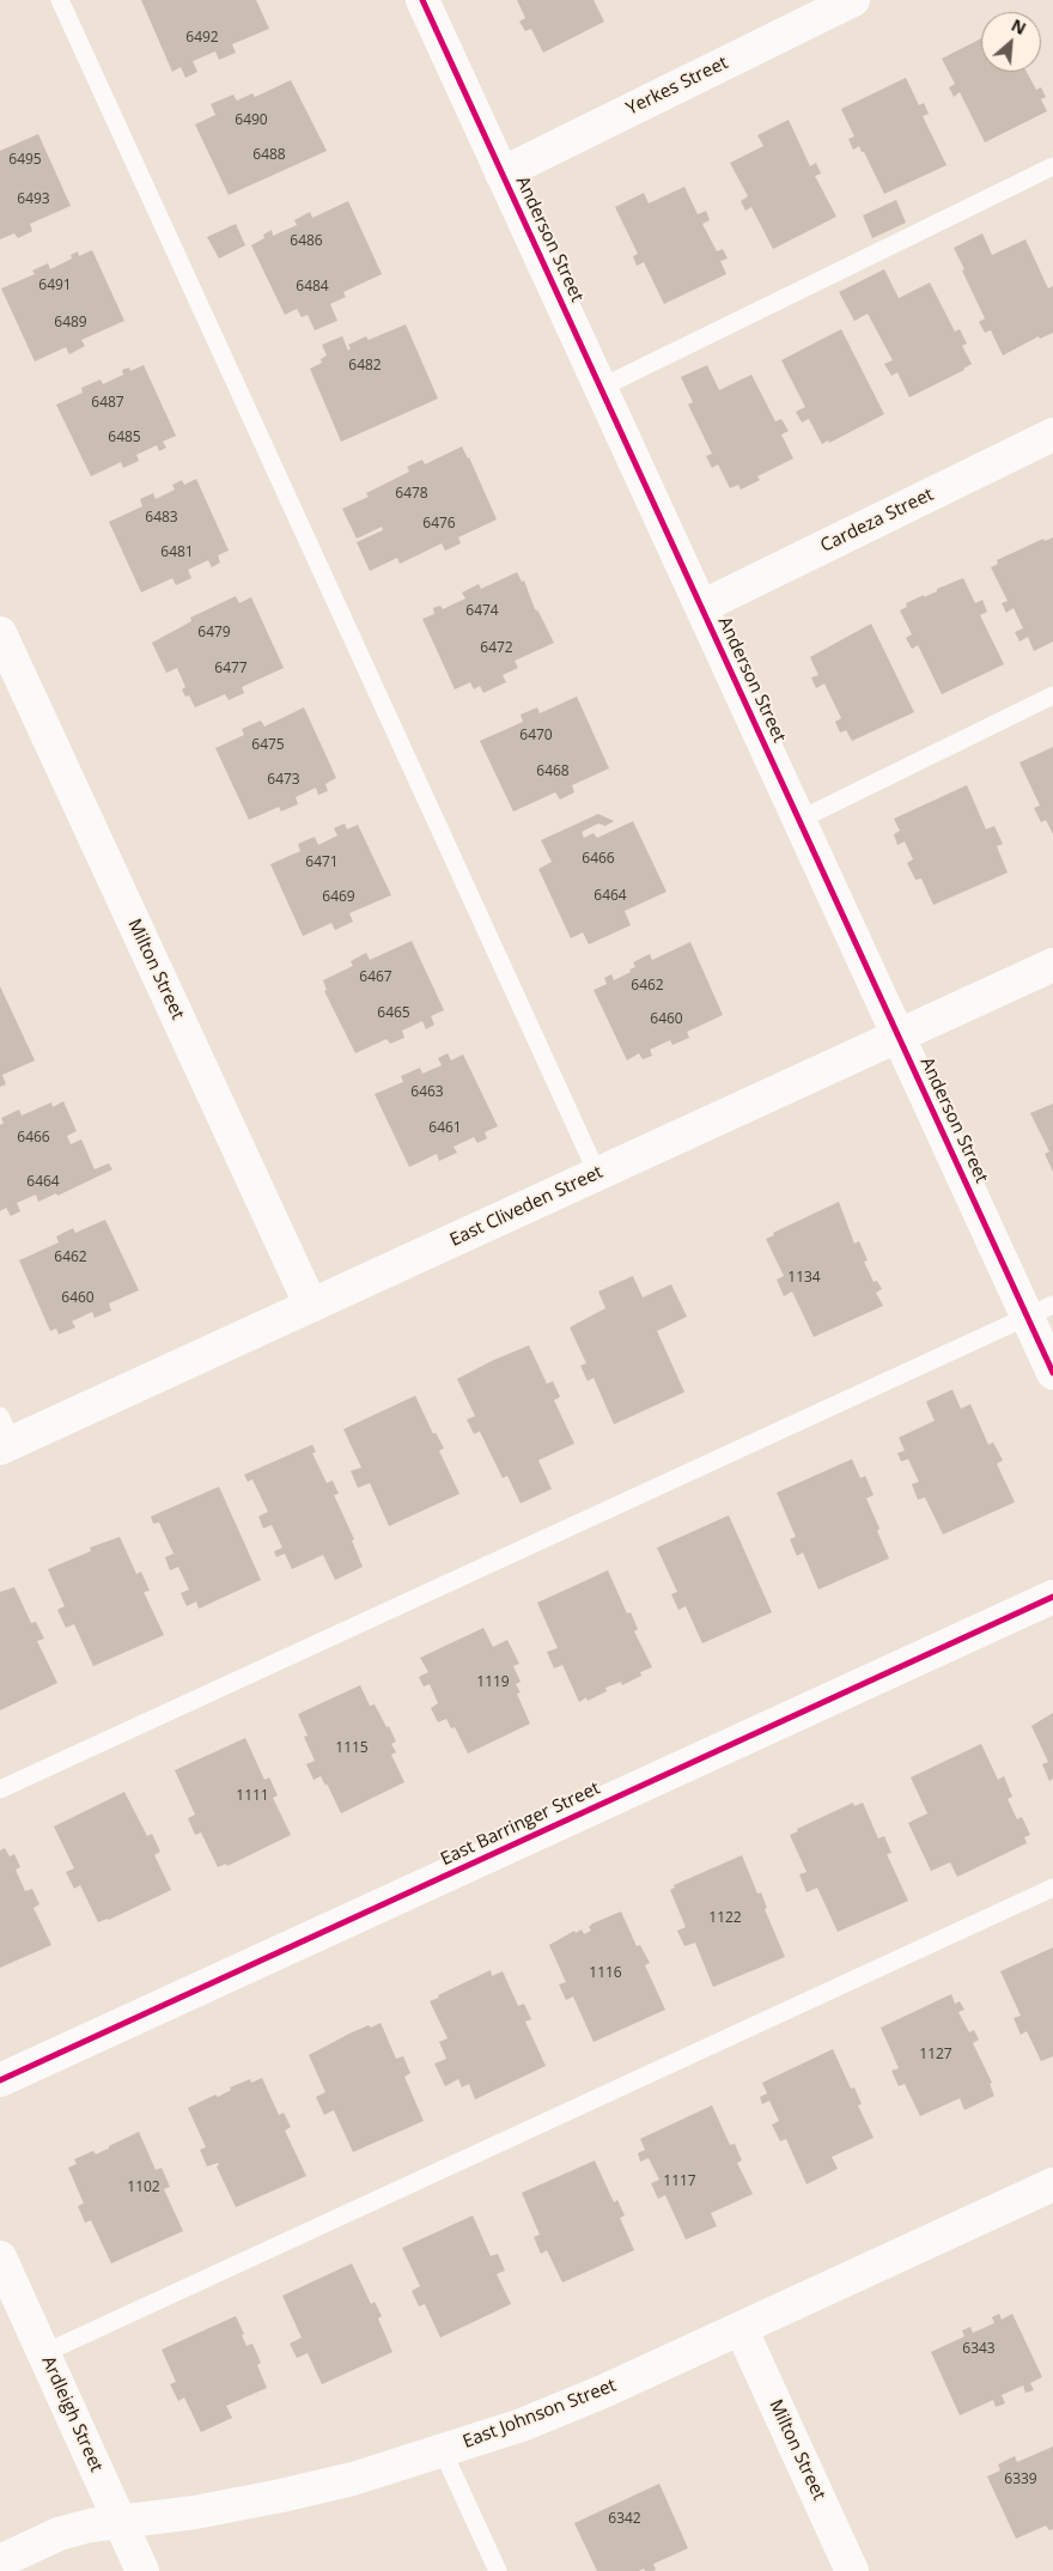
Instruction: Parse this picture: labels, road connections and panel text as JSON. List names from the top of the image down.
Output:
{
  "streets": {
    "street": [
      "Yerkes Street",
      "Anderson Street",
      "Cardeza Street",
      "Milton Street",
      "East Cliveden Street",
      "East Barringer Street",
      "Ardleigh Street",
      "East Johnson Street"
    ]
  },
  "crossings": [
    ["Yerkes Street", "Anderson Street"],
    ["Anderson Street", "Cardeza Street"],
    ["Anderson Street", "East Cliveden Street"],
    ["Milton Street", "East Cliveden Street"],
    ["Milton Street", "East Johnson Street"],
    ["Ardleigh Street", "East Johnson Street"]
  ],
  "house_numbers": [
    "6492",
    "6490",
    "6488",
    "6495",
    "6493",
    "6486",
    "6491",
    "6484",
    "6489",
    "6482",
    "6487",
    "6485",
    "6478",
    "6483",
    "6476",
    "6481",
    "6474",
    "6479",
    "6472",
    "6477",
    "6470",
    "6475",
    "6468",
    "6473",
    "6466",
    "6471",
    "6464",
    "6469",
    "6467",
    "6462",
    "6465",
    "6460",
    "6463",
    "6461",
    "6466",
    "6464",
    "6462",
    "1134",
    "6460",
    "1119",
    "1115",
    "1111",
    "1122",
    "1116",
    "1127",
    "1117",
    "1102",
    "6343",
    "6339",
    "6342"
  ],
  "north": "top right"
}
